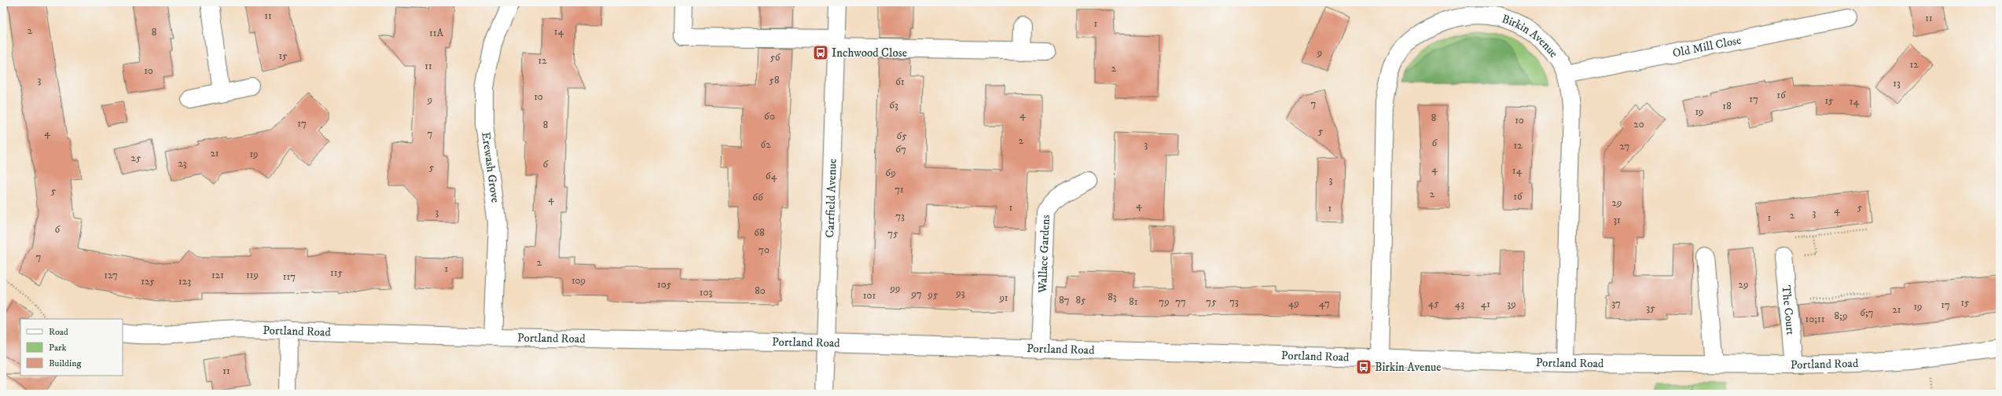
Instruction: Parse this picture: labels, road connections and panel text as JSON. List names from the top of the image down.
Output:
{
  "streets": {
    "street": [
      "Birkin Avenue",
      "Old Mill Close",
      "Erewash Grove",
      "Carrfield Avenue",
      "Wallace Gardens",
      "The Court",
      "Portland Road"
    ]
  },
  "crossings": [
    ["Birkin Avenue", "Old Mill Close"],
    ["Birkin Avenue", "Portland Road"],
    ["Erewash Grove", "Portland Road"],
    ["Carrfield Avenue", "Portland Road"],
    ["Wallace Gardens", "Portland Road"],
    ["The Court", "Portland Road"]
  ],
  "places": {
    "bus stop": ["Inchwood Close", "Birkin Avenue"]
  },
  "house_numbers": [
    "11",
    "11",
    "1",
    "2",
    "14",
    "8",
    "11A",
    "9",
    "15",
    "56",
    "12",
    "12",
    "11",
    "2",
    "10",
    "3",
    "58",
    "61",
    "13",
    "16",
    "10",
    "17",
    "9",
    "15",
    "14",
    "7",
    "63",
    "18",
    "19",
    "4",
    "60",
    "8",
    "10",
    "17",
    "20",
    "8",
    "5",
    "4",
    "7",
    "65",
    "2",
    "6",
    "62",
    "3",
    "12",
    "27",
    "67",
    "21",
    "19",
    "25",
    "23",
    "6",
    "5",
    "4",
    "14",
    "69",
    "64",
    "3",
    "71",
    "5",
    "2",
    "16",
    "66",
    "4",
    "29",
    "4",
    "1",
    "5",
    "1",
    "4",
    "3",
    "3",
    "2",
    "73",
    "1",
    "31",
    "6",
    "68",
    "75",
    "70",
    "7",
    "2",
    "1",
    "115",
    "127",
    "121",
    "119",
    "117",
    "109",
    "125",
    "123",
    "105",
    "29",
    "99",
    "80",
    "103",
    "93",
    "97",
    "95",
    "101",
    "83",
    "91",
    "87",
    "85",
    "81",
    "79",
    "77",
    "75",
    "73",
    "15",
    "49",
    "47",
    "45",
    "37",
    "43",
    "41",
    "39",
    "17",
    "19",
    "35",
    "21",
    "6;7",
    "8;9",
    "10;11",
    "11"
  ],
  "legend": ["Road", "Park", "Building"]
}
